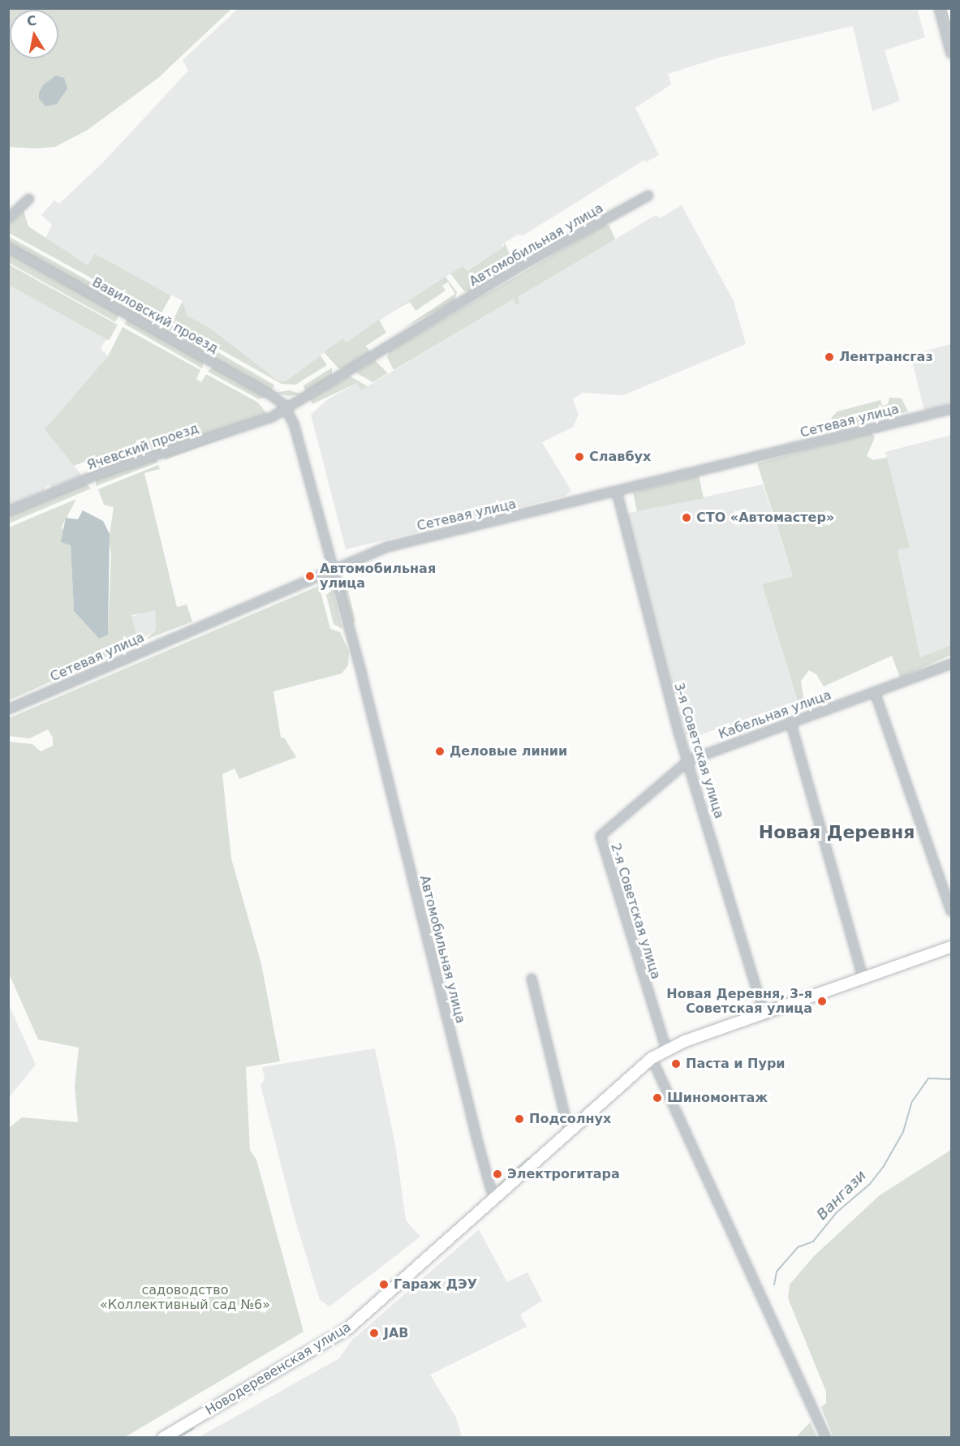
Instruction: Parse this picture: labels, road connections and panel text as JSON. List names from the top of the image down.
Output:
{
  "streets": {
    "main road": ["Новодеревенская улица"],
    "street": [
      "Автомобильная улица",
      "Вавиловский проезд",
      "Сетевая улица",
      "Ячевский проезд",
      "Кабельная улица",
      "3-я Советская улица",
      "2-я Советская улица"
    ]
  },
  "crossings": [
    ["Автомобильная улица", "Вавиловский проезд"],
    ["Автомобильная улица", "Сетевая улица"],
    ["Автомобильная улица", "Ячевский проезд"],
    ["Автомобильная улица", "Новодеревенская улица"],
    ["Вавиловский проезд", "Ячевский проезд"],
    ["Сетевая улица", "3-я Советская улица"],
    ["Кабельная улица", "3-я Советская улица"],
    ["Кабельная улица", "2-я Советская улица"],
    ["3-я Советская улица", "Новодеревенская улица"],
    ["2-я Советская улица", "Новодеревенская улица"]
  ],
  "districts": ["Новая Деревня"],
  "water": ["Вангази"],
  "parks": ["садоводство «Коллективный сад №6»"],
  "places": [
    "Лентрансгаз",
    "Славбух",
    "СТО «Автомастер»",
    "Автомобильная улица",
    "Деловые линии",
    "Новая Деревня, 3-я Советская улица",
    "Паста и Пури",
    "Шиномонтаж",
    "Подсолнух",
    "Электрогитара",
    "Гараж ДЭУ",
    "JAB"
  ],
  "north": "top"
}
